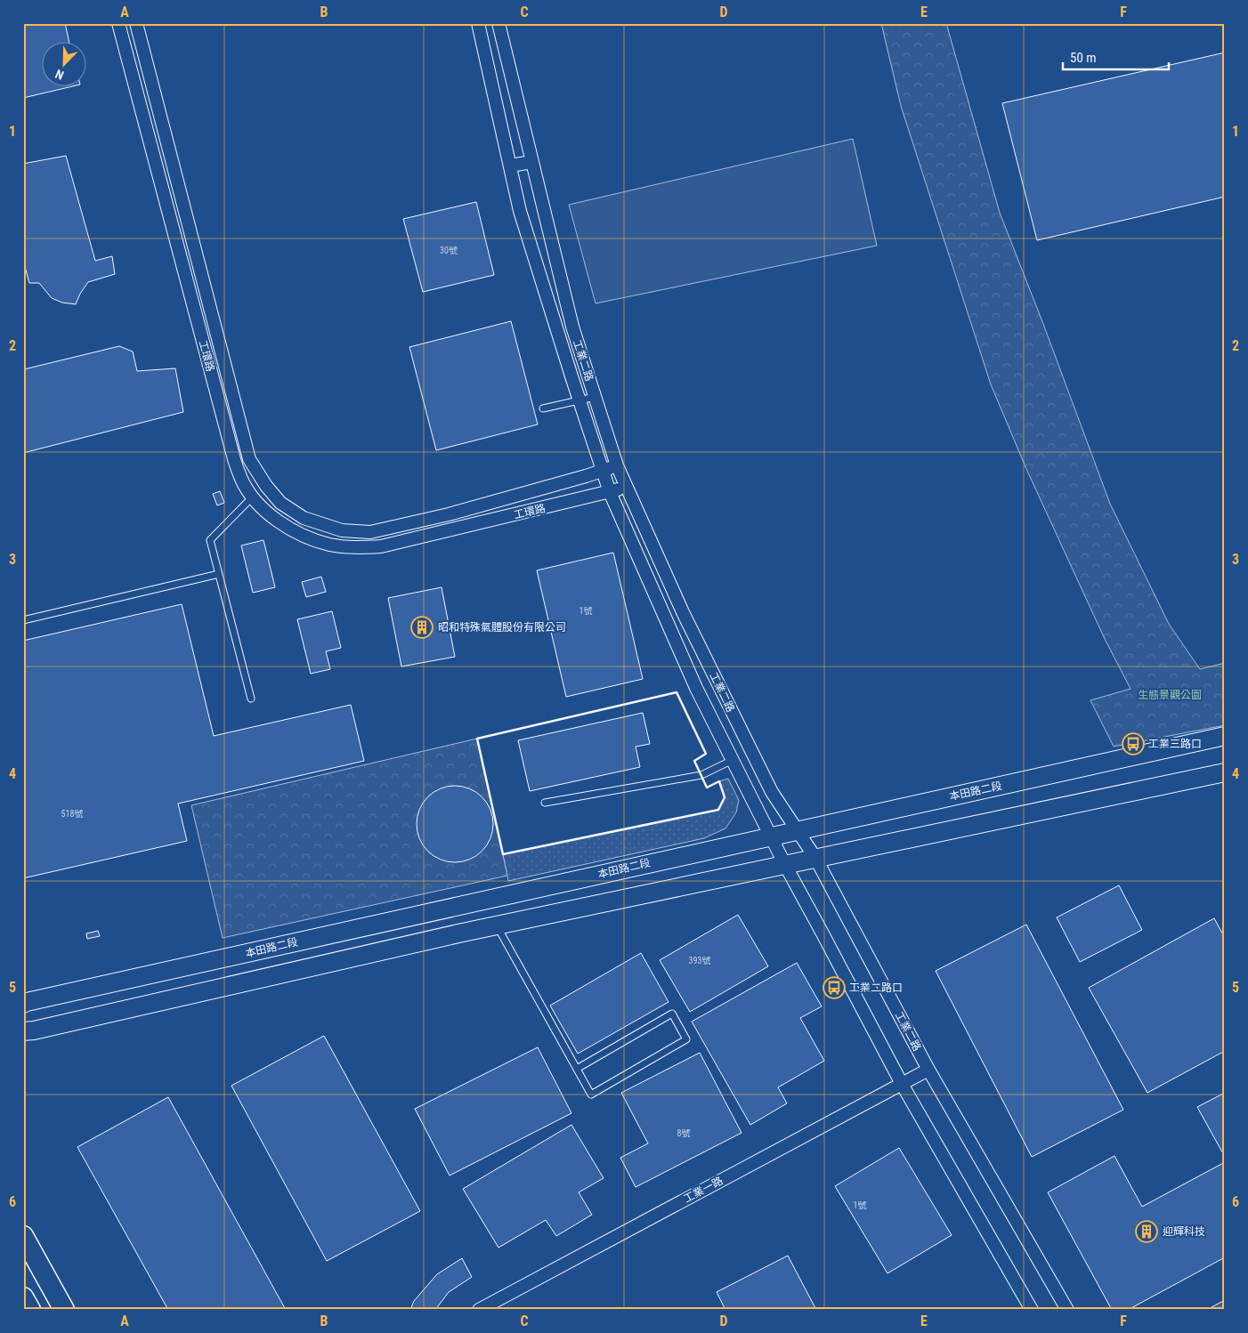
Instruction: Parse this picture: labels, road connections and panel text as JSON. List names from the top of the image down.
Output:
{
  "streets": {
    "street": [
      "工環路",
      "工業二路",
      "本田路二段",
      "工業一路"
    ]
  },
  "crossings": [
    ["工環路", "工業二路"],
    ["工業二路", "本田路二段"],
    ["工業二路", "工業一路"]
  ],
  "parks": ["生態景觀公園"],
  "places": {
    "building": ["昭和特殊氣體股份有限公司", "迎輝科技"],
    "bus stop": ["工業三路口", "工業二路口"]
  },
  "house_numbers": [
    "30號",
    "1號",
    "518號",
    "393號",
    "8號",
    "1號"
  ],
  "scale_bar": "50 m",
  "north": "bottom left",
  "grid": {
    "columns": [
      "A",
      "B",
      "C",
      "D",
      "E",
      "F"
    ],
    "rows": [
      "1",
      "2",
      "3",
      "4",
      "5",
      "6"
    ]
  }
}
